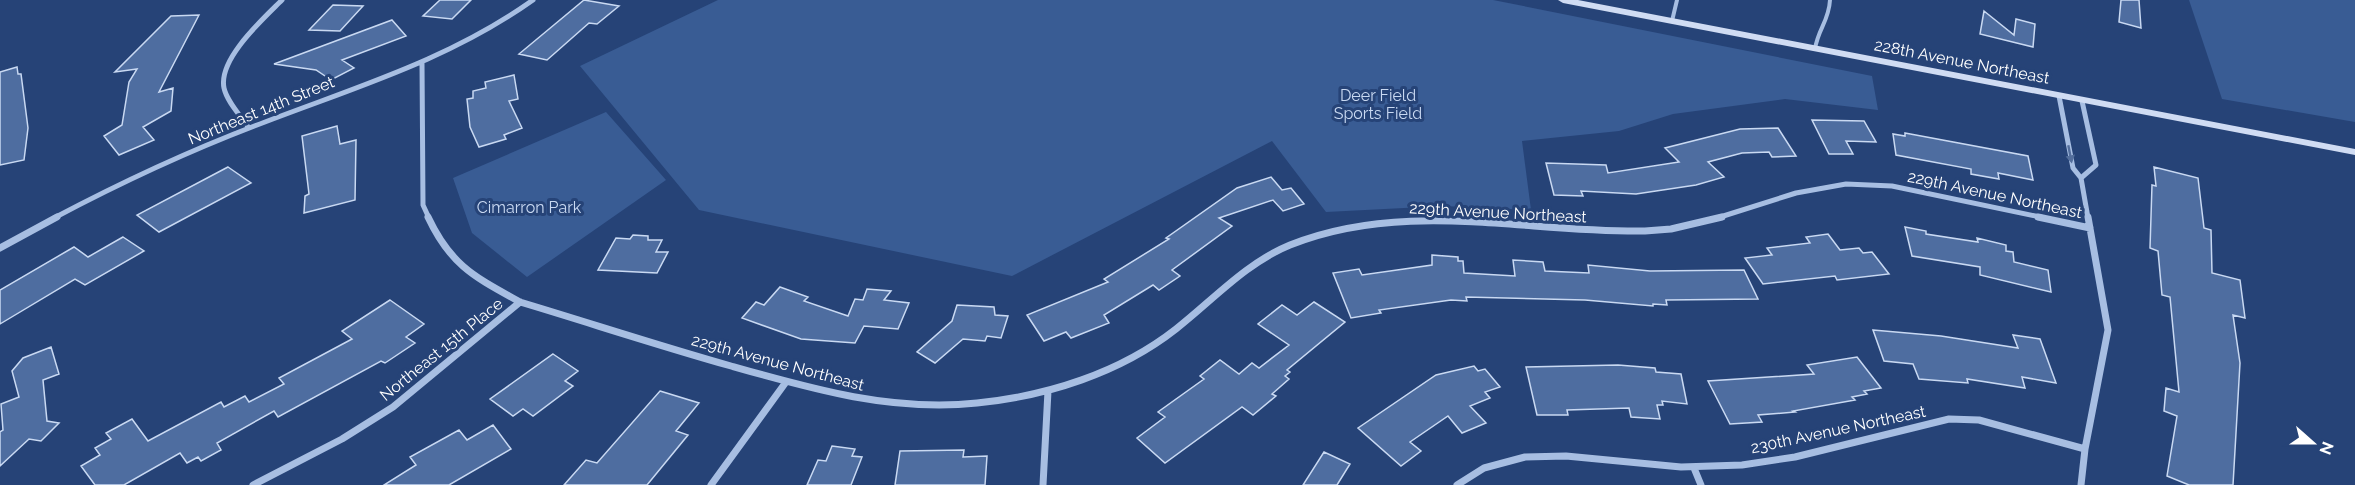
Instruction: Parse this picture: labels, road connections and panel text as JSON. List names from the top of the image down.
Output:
{
  "streets": {
    "main road": ["228th Avenue Northeast"],
    "street": [
      "Northeast 14th Street",
      "229th Avenue Northeast",
      "Northeast 15th Place",
      "230th Avenue Northeast"
    ]
  },
  "crossings": [
    ["Northeast 14th Street", "229th Avenue Northeast"],
    ["229th Avenue Northeast", "Northeast 15th Place"]
  ],
  "parks": ["Deer Field Sports Field", "Cimarron Park"],
  "north": "right"
}
